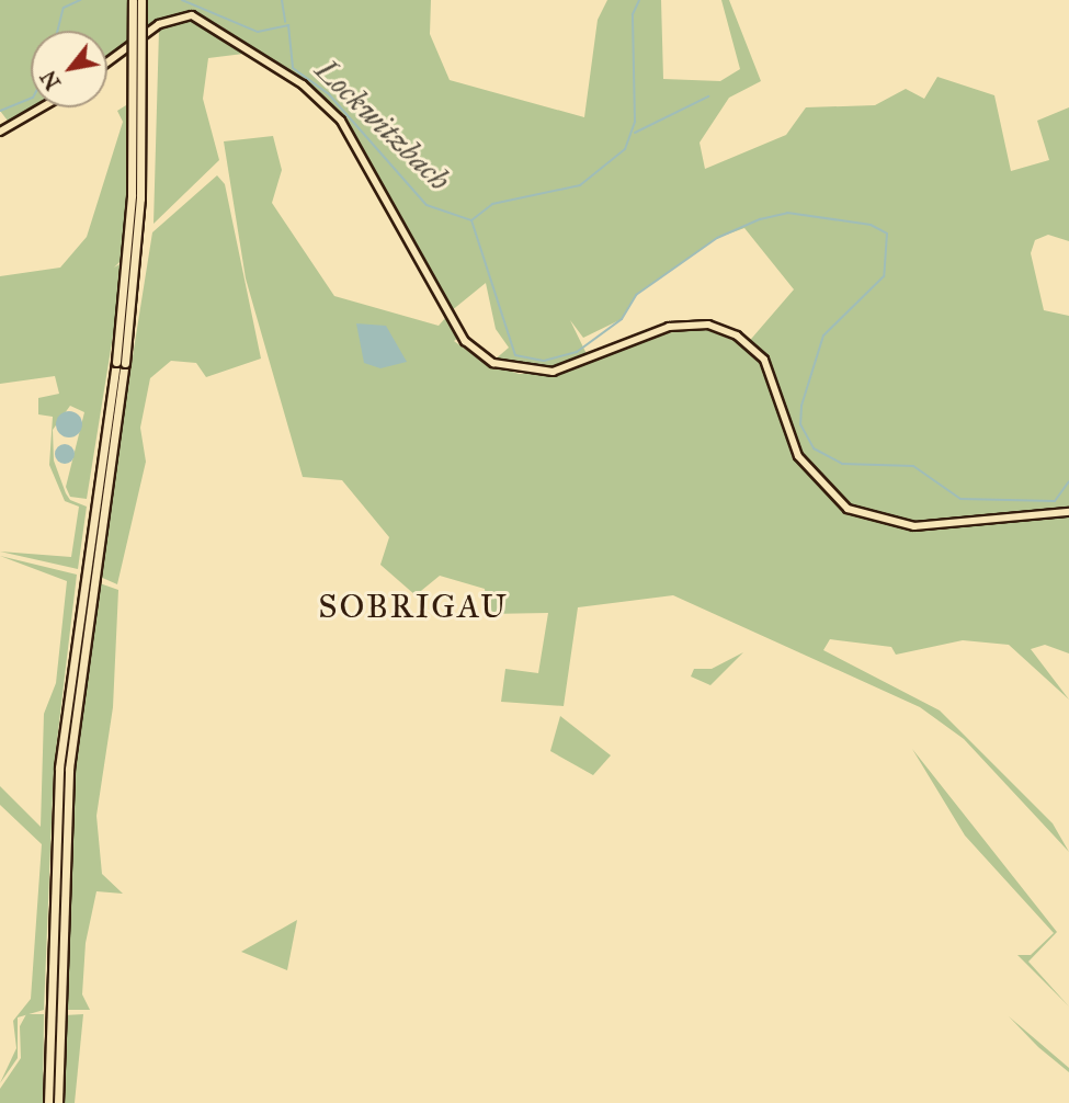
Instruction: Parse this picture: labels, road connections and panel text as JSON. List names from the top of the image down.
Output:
{
  "districts": ["SOBRIGAU"],
  "water": ["Lockwitzbach"],
  "north": "bottom left"
}
